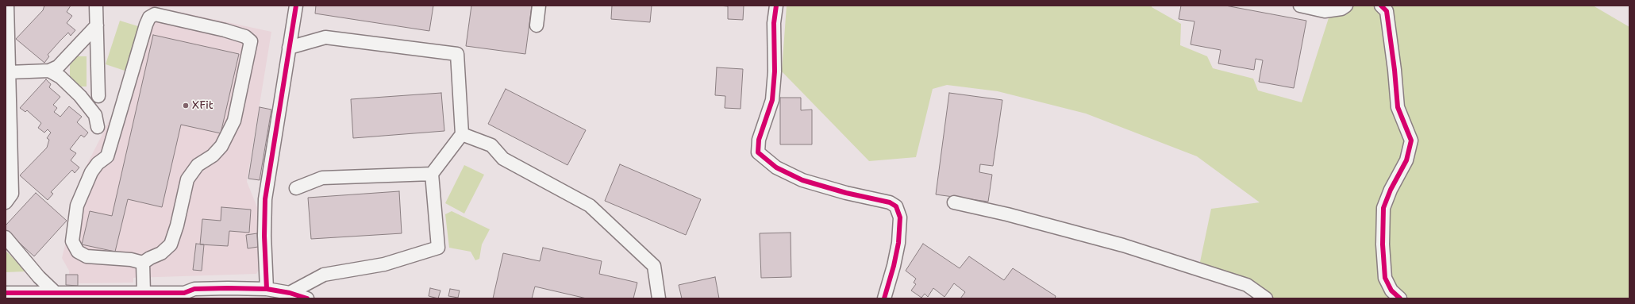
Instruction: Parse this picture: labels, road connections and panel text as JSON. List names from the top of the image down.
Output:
{
  "places": ["XFit"]
}
